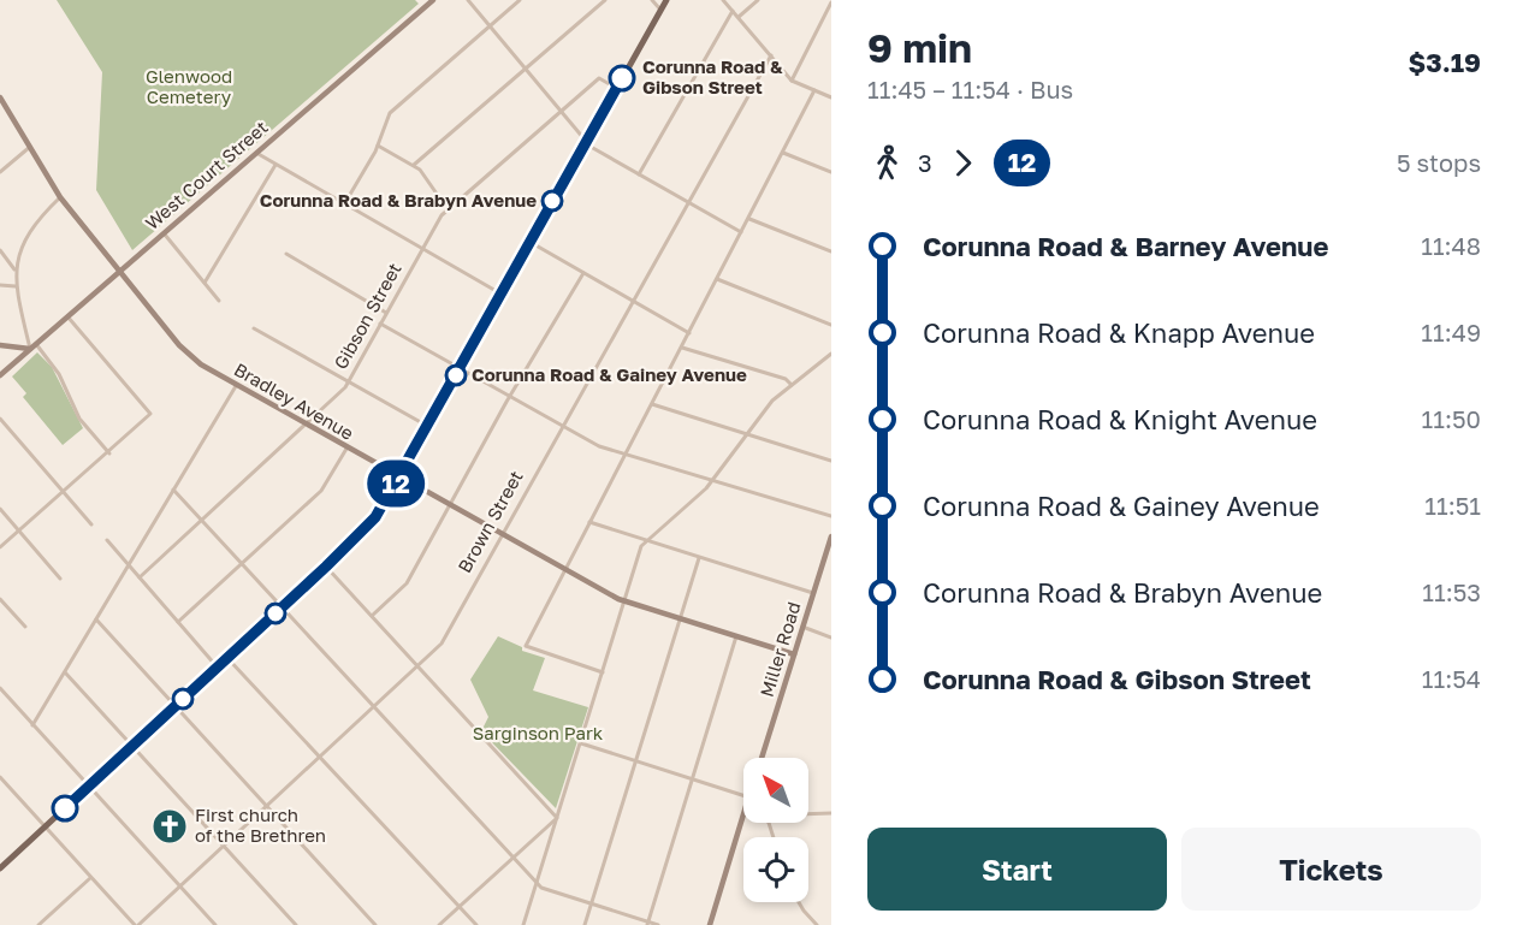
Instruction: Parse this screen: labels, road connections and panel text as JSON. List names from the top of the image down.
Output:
{
  "streets": {
    "street": [
      "West Court Street",
      "Gibson Street",
      "Bradley Avenue",
      "Brown Street",
      "Miller Road"
    ]
  },
  "crossings": [
    ["West Court Street", "Bradley Avenue"],
    ["Gibson Street", "Bradley Avenue"],
    ["Bradley Avenue", "Brown Street"],
    ["Bradley Avenue", "Miller Road"]
  ],
  "parks": ["Glenwood Cemetery", "Sarginson Park"],
  "places": {
    "other": ["Corunna Road & Gibson Street", "Corunna Road & Brabyn Avenue", "Corunna Road & Gainey Avenue"],
    "church": ["First church of the Brethren"]
  },
  "lines": ["bus line 12"],
  "north": "top left",
  "page": {
    "on_map": "12",
    "heading": ["9 min", "11:45 – 11:54 · Bus", "$3.19"],
    "legs": ["3", "12", "5 stops"],
    "list": [
      {
        "name": "Corunna Road & Barney Avenue",
        "value": "11:48"
      },
      {
        "name": "Corunna Road & Knapp Avenue",
        "value": "11:49"
      },
      {
        "name": "Corunna Road & Knight Avenue",
        "value": "11:50"
      },
      {
        "name": "Corunna Road & Gainey Avenue",
        "value": "11:51"
      },
      {
        "name": "Corunna Road & Brabyn Avenue",
        "value": "11:53"
      },
      {
        "name": "Corunna Road & Gibson Street",
        "value": "11:54"
      }
    ],
    "buttons": ["Start", "Tickets"]
  }
}
